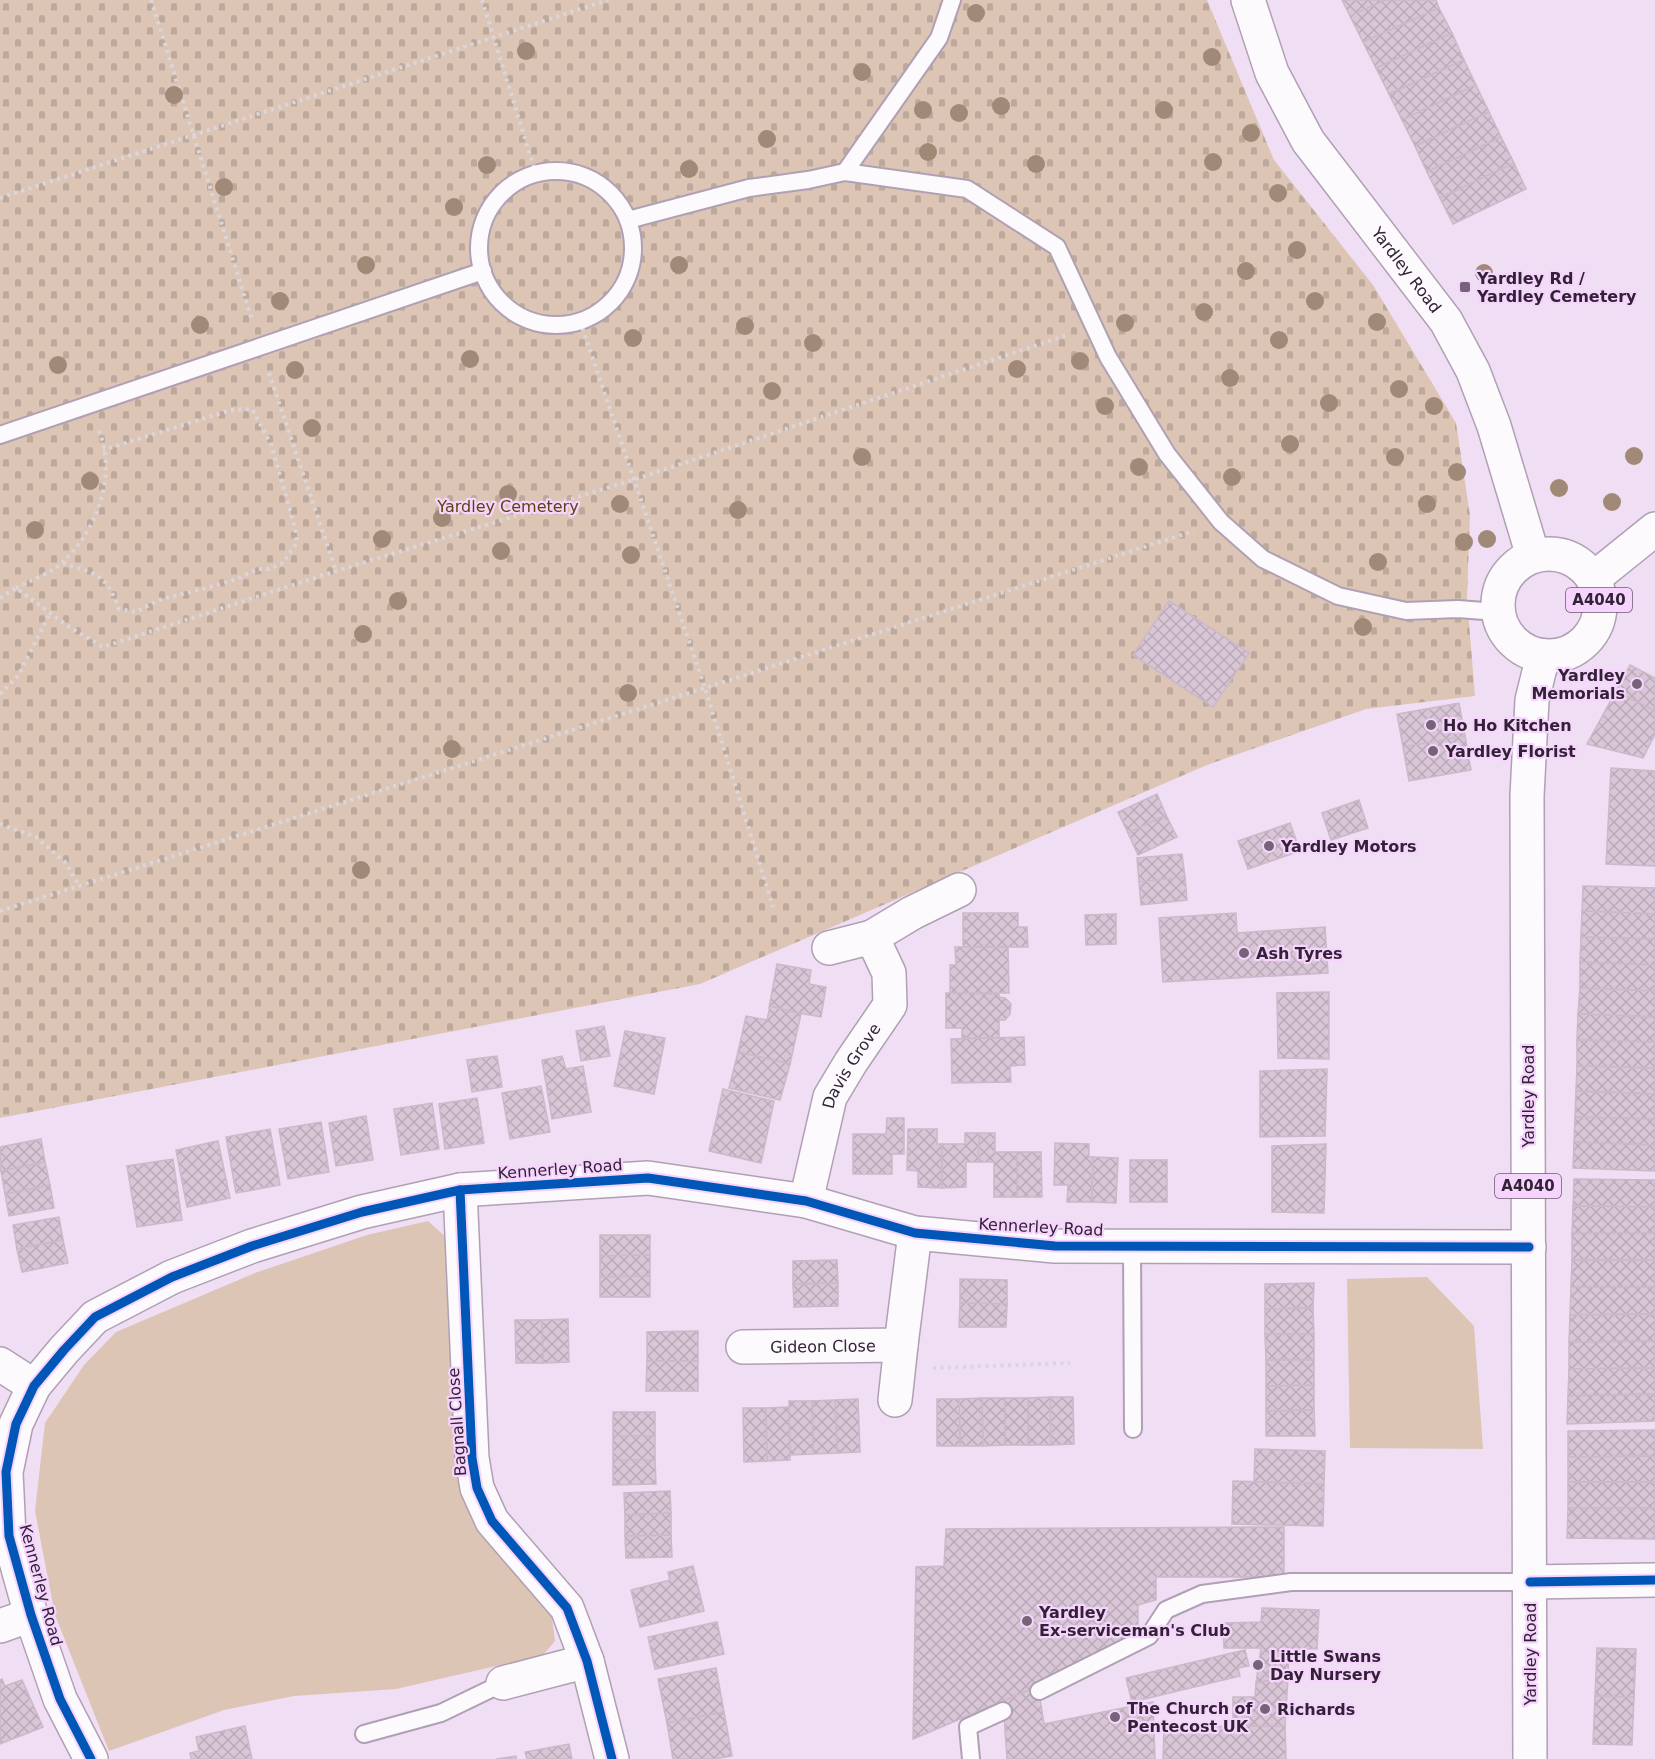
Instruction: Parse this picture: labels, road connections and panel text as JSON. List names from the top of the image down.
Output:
{
  "streets": {
    "street": [
      "Yardley Road",
      "A4040",
      "Davis Grove",
      "Kennerley Road",
      "Gideon Close",
      "Bagnall Close"
    ]
  },
  "crossings": [
    ["Yardley Road", "A4040"],
    ["Yardley Road", "Kennerley Road"],
    ["Davis Grove", "Kennerley Road"],
    ["Kennerley Road", "Bagnall Close"]
  ],
  "parks": ["Yardley Cemetery"],
  "places": {
    "transit": ["Yardley Rd / Yardley Cemetery"],
    "other": [
      "Yardley Memorials",
      "Ho Ho Kitchen",
      "Yardley Florist",
      "Yardley Motors",
      "Ash Tyres",
      "Yardley Ex-serviceman's Club",
      "Little Swans Day Nursery",
      "Richards",
      "The Church of Pentecost UK"
    ]
  }
}
